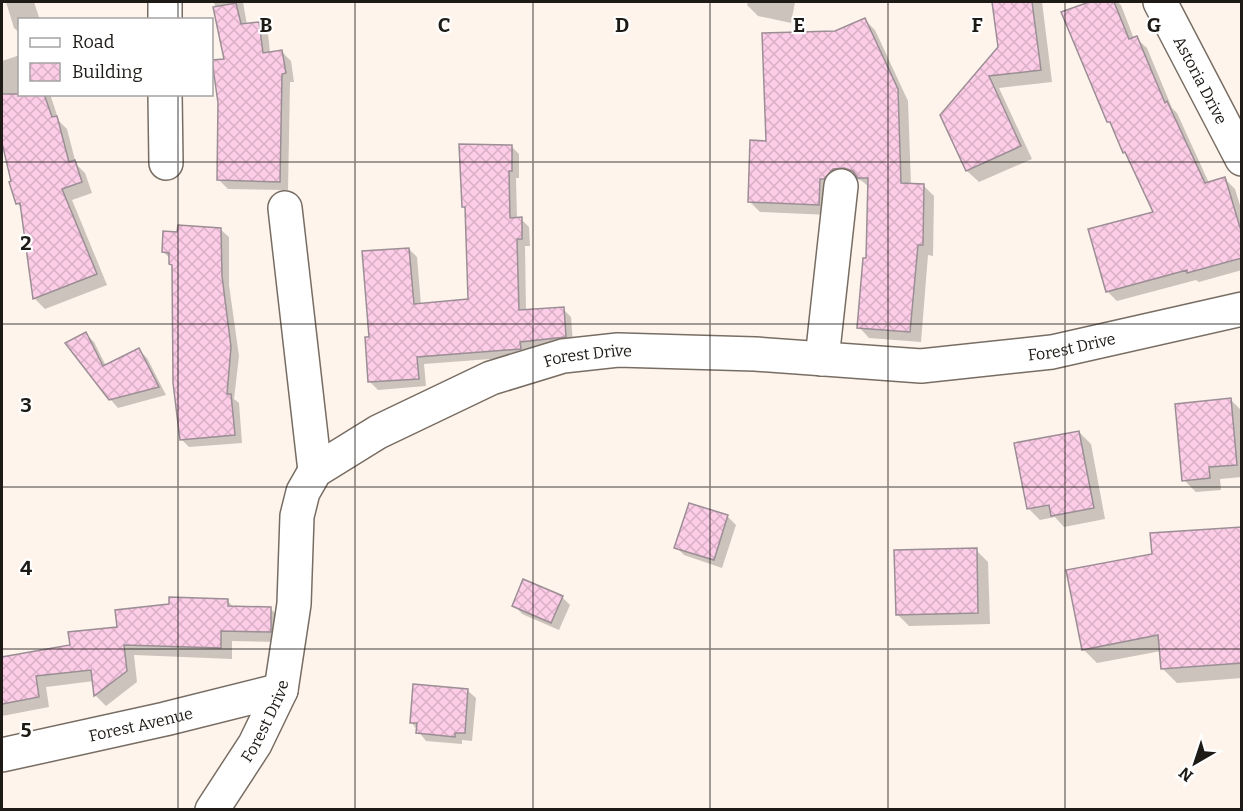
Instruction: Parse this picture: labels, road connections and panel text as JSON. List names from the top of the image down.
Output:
{
  "streets": {
    "street": ["Astoria Drive", "Forest Drive", "Forest Avenue"]
  },
  "crossings": [
    ["Forest Drive", "Forest Avenue"]
  ],
  "legend": ["Road", "Building"],
  "north": "bottom left",
  "grid": {
    "columns": [
      "B",
      "C",
      "D",
      "E",
      "F",
      "G"
    ],
    "rows": [
      "2",
      "3",
      "4",
      "5"
    ]
  }
}
